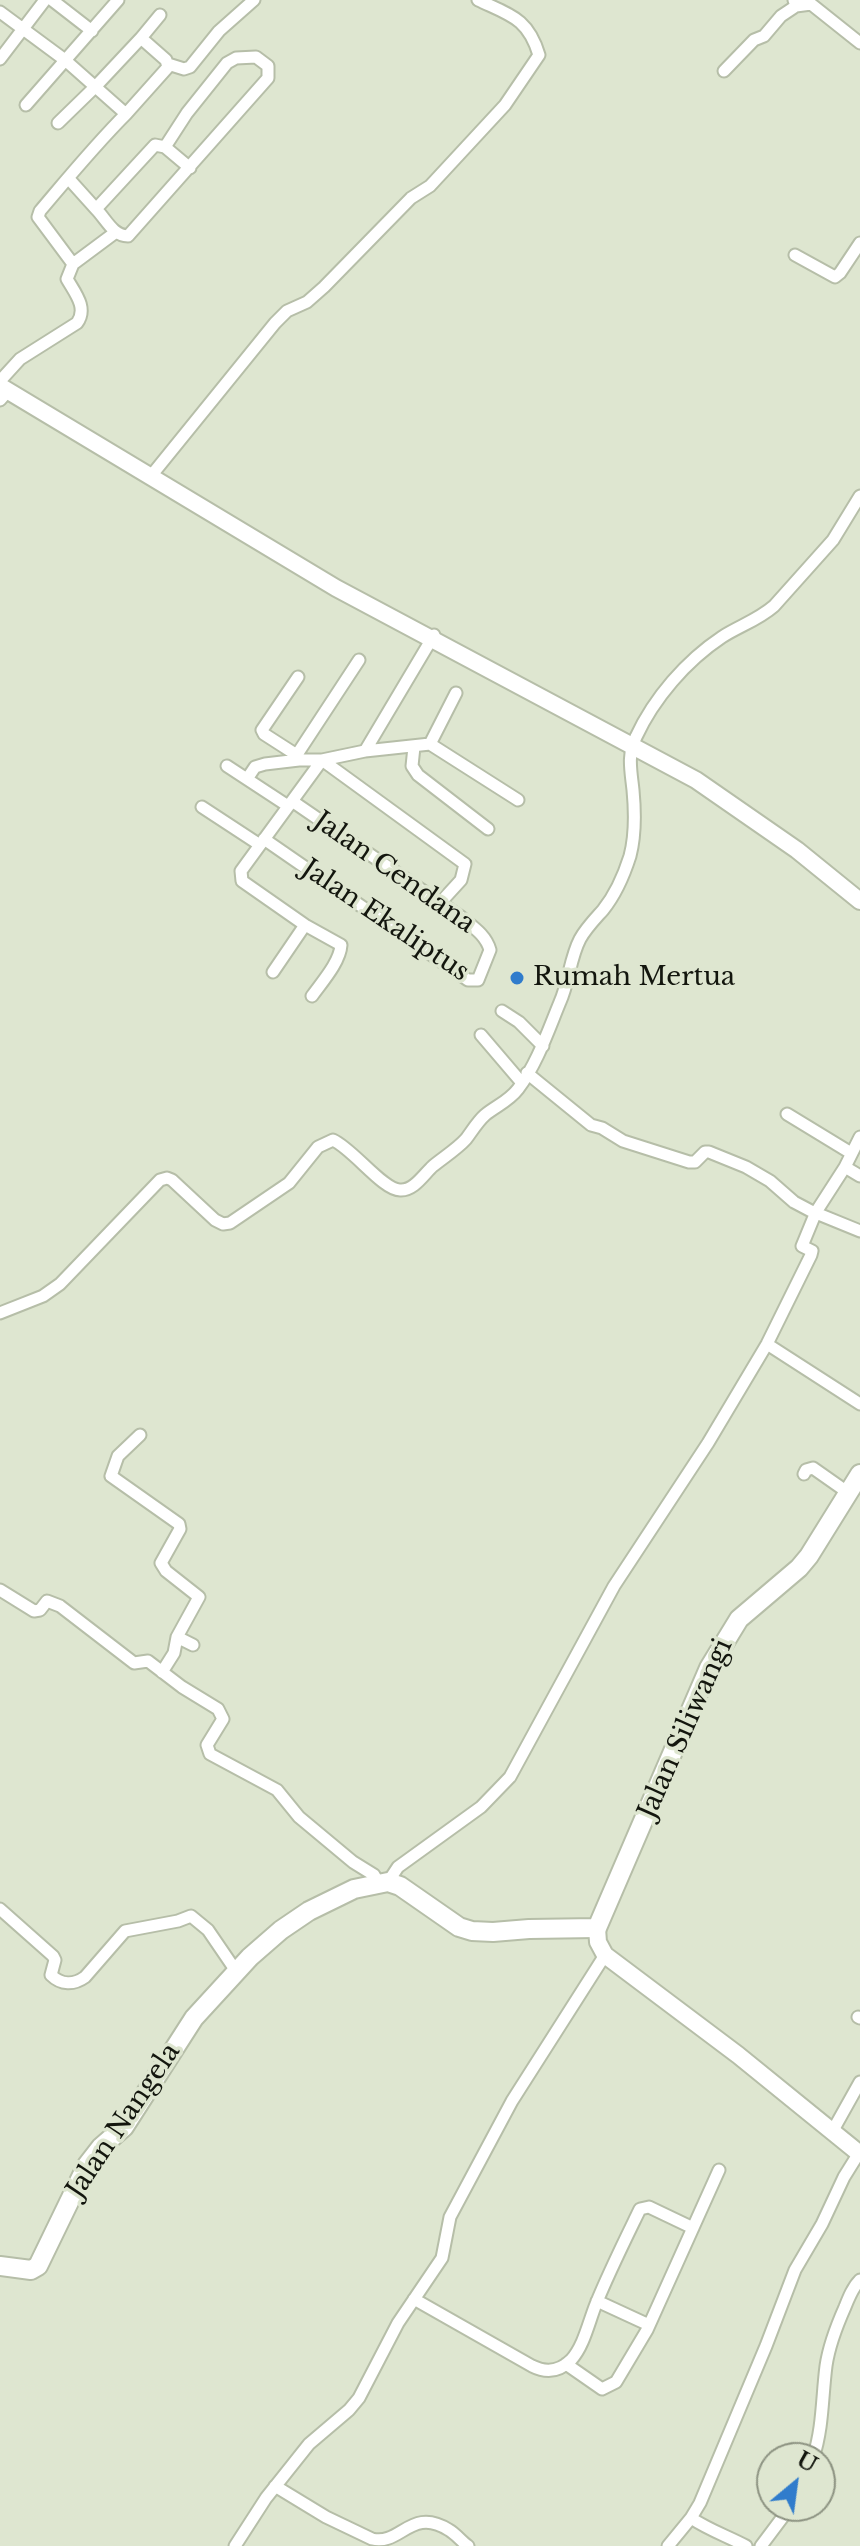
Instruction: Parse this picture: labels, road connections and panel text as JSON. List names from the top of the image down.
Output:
{
  "streets": {
    "main road": ["Jalan Siliwangi", "Jalan Nangela"],
    "street": ["Jalan Cendana", "Jalan Ekaliptus"]
  },
  "crossings": [
    ["Jalan Cendana", "Jalan Ekaliptus"]
  ],
  "places": ["Rumah Mertua"],
  "north": "top right"
}
